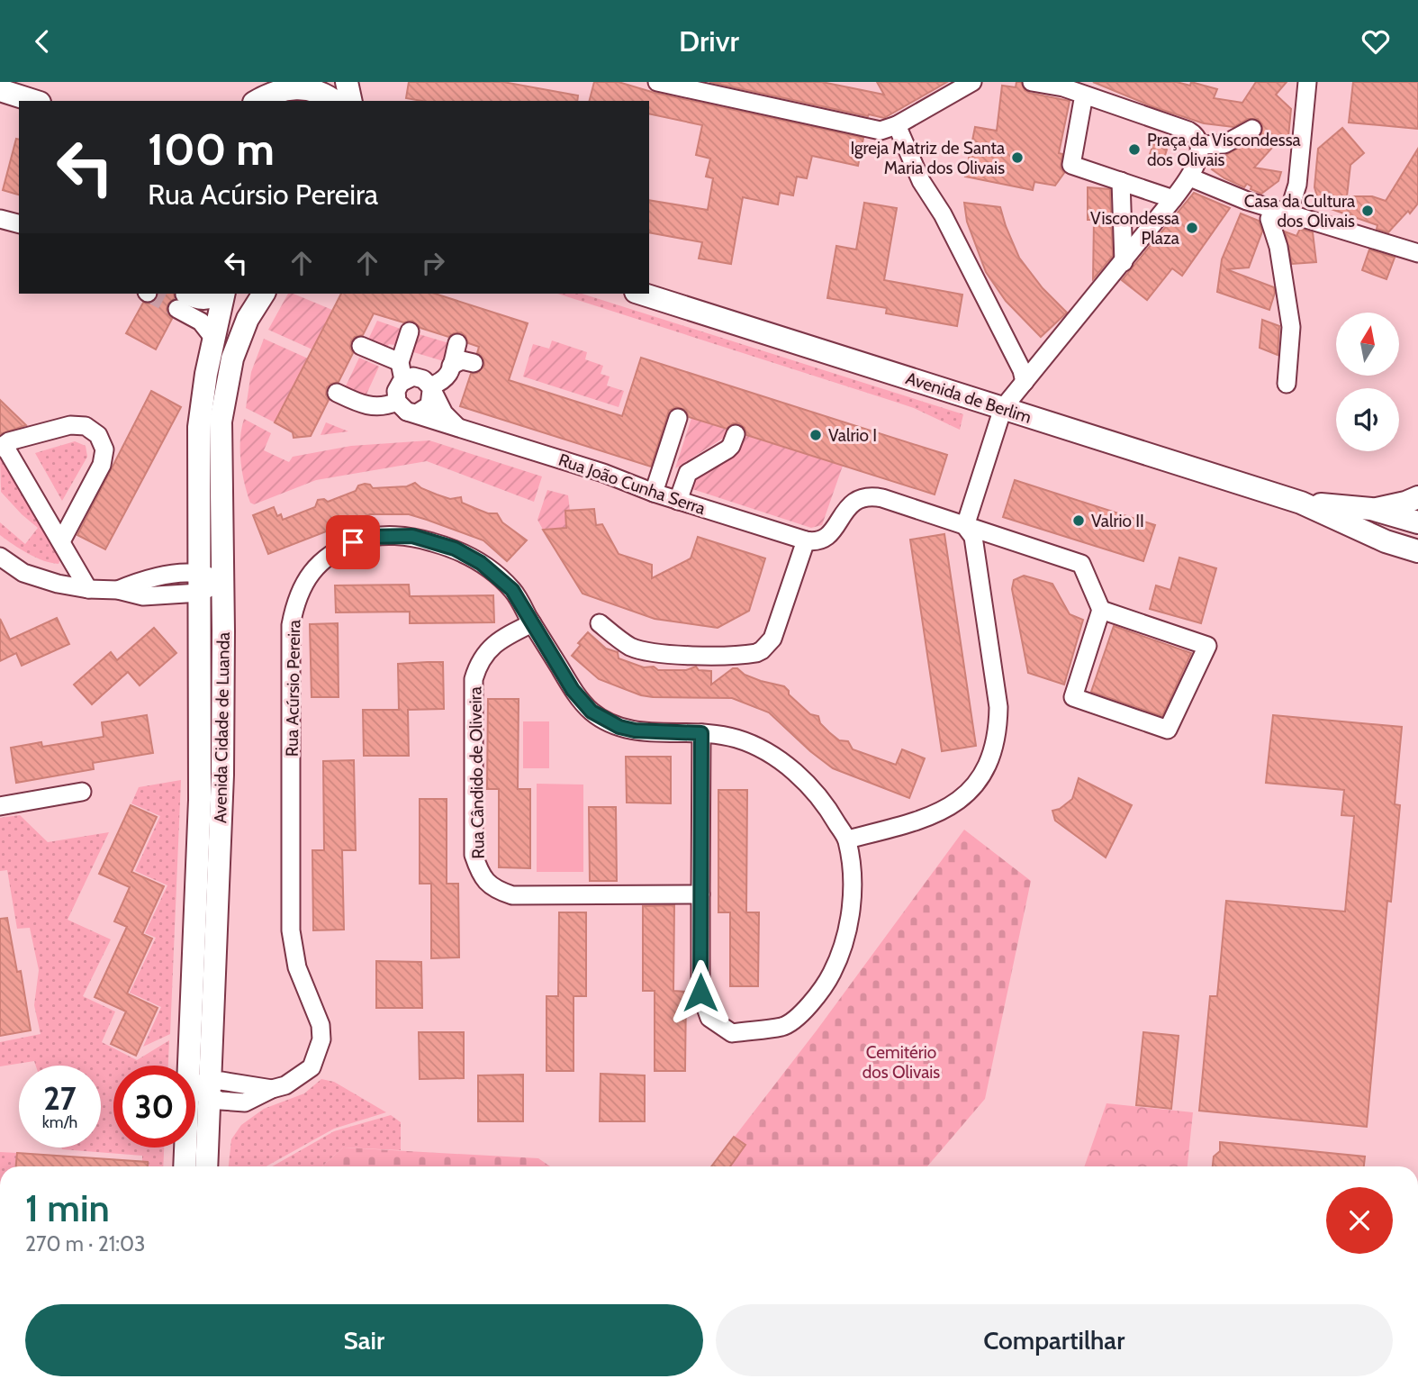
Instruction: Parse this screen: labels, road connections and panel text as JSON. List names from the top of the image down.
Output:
{
  "streets": {
    "main road": ["Avenida de Berlim", "Avenida Cidade de Luanda"],
    "street": ["Rua João Cunha Serra", "Rua Acúrsio Pereira", "Rua Cândido de Oliveira"]
  },
  "crossings": [
    ["Rua Acúrsio Pereira", "Avenida Cidade de Luanda"],
    ["Rua Acúrsio Pereira", "Rua Cândido de Oliveira"]
  ],
  "parks": ["Cemitério dos Olivais"],
  "places": [
    "Praça da Viscondessa dos Olivais",
    "Igreja Matriz de Santa Maria dos Olivais",
    "Casa da Cultura dos Olivais",
    "Viscondessa Plaza",
    "Valrio I",
    "Valrio II"
  ],
  "north": "top",
  "page": {
    "header": "Drivr",
    "turn": ["100 m", "Rua Acúrsio Pereira"],
    "speed": "27 km/h",
    "limit": "30",
    "heading": ["1 min", "270 m · 21:03"],
    "buttons": ["Sair", "Compartilhar"]
  }
}
